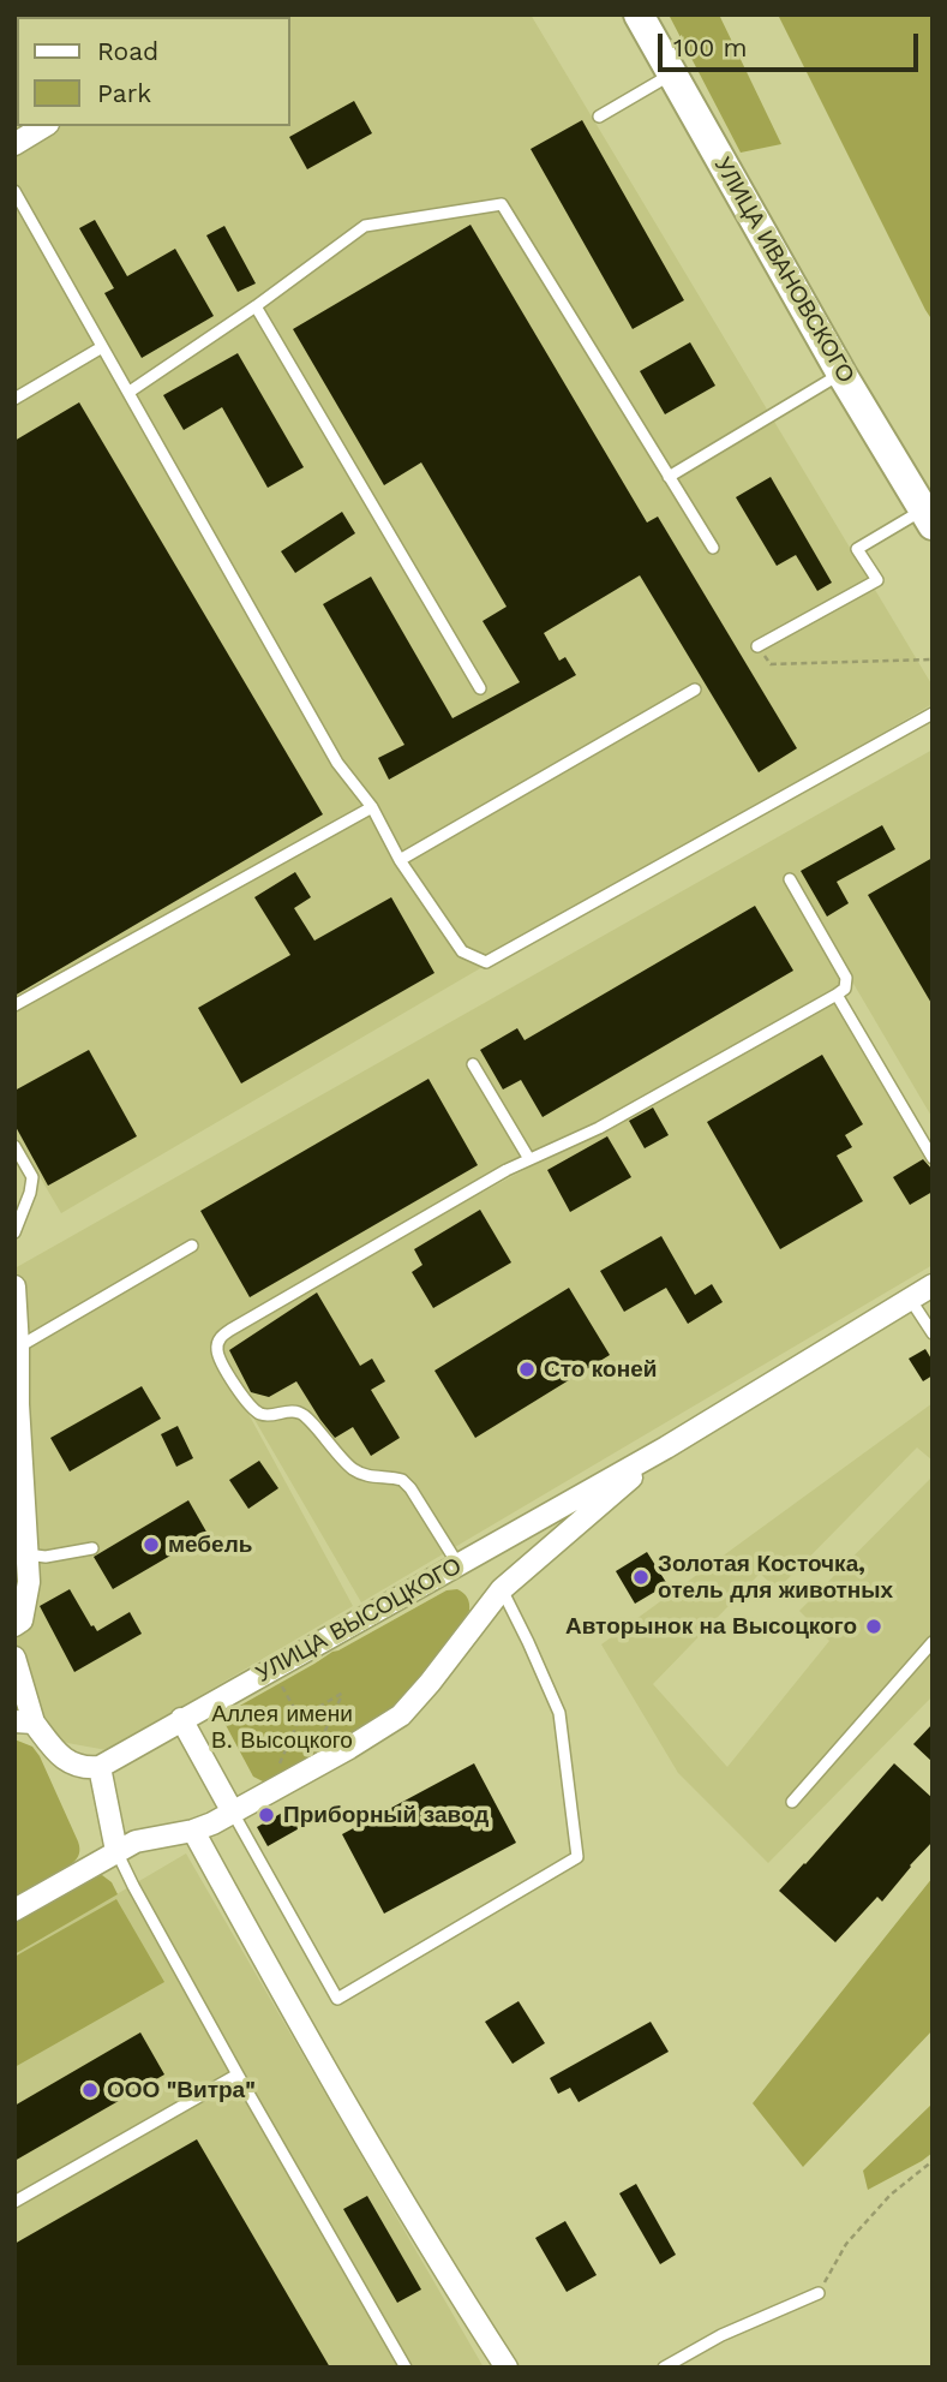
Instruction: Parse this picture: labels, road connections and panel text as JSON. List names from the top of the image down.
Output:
{
  "streets": {
    "main road": ["УЛИЦА ИВАНОВСКОГО"],
    "street": ["УЛИЦА ВЫСОЦКОГО"]
  },
  "parks": ["Аллея имени В. Высоцкого"],
  "places": [
    "Сто коней",
    "мебель",
    "Золотая Косточка, отель для животных",
    "Авторынок на Высоцкого",
    "Приборный завод",
    "ООО \"Витра\""
  ],
  "legend": ["Road", "Park"],
  "scale_bar": "100 m"
}
